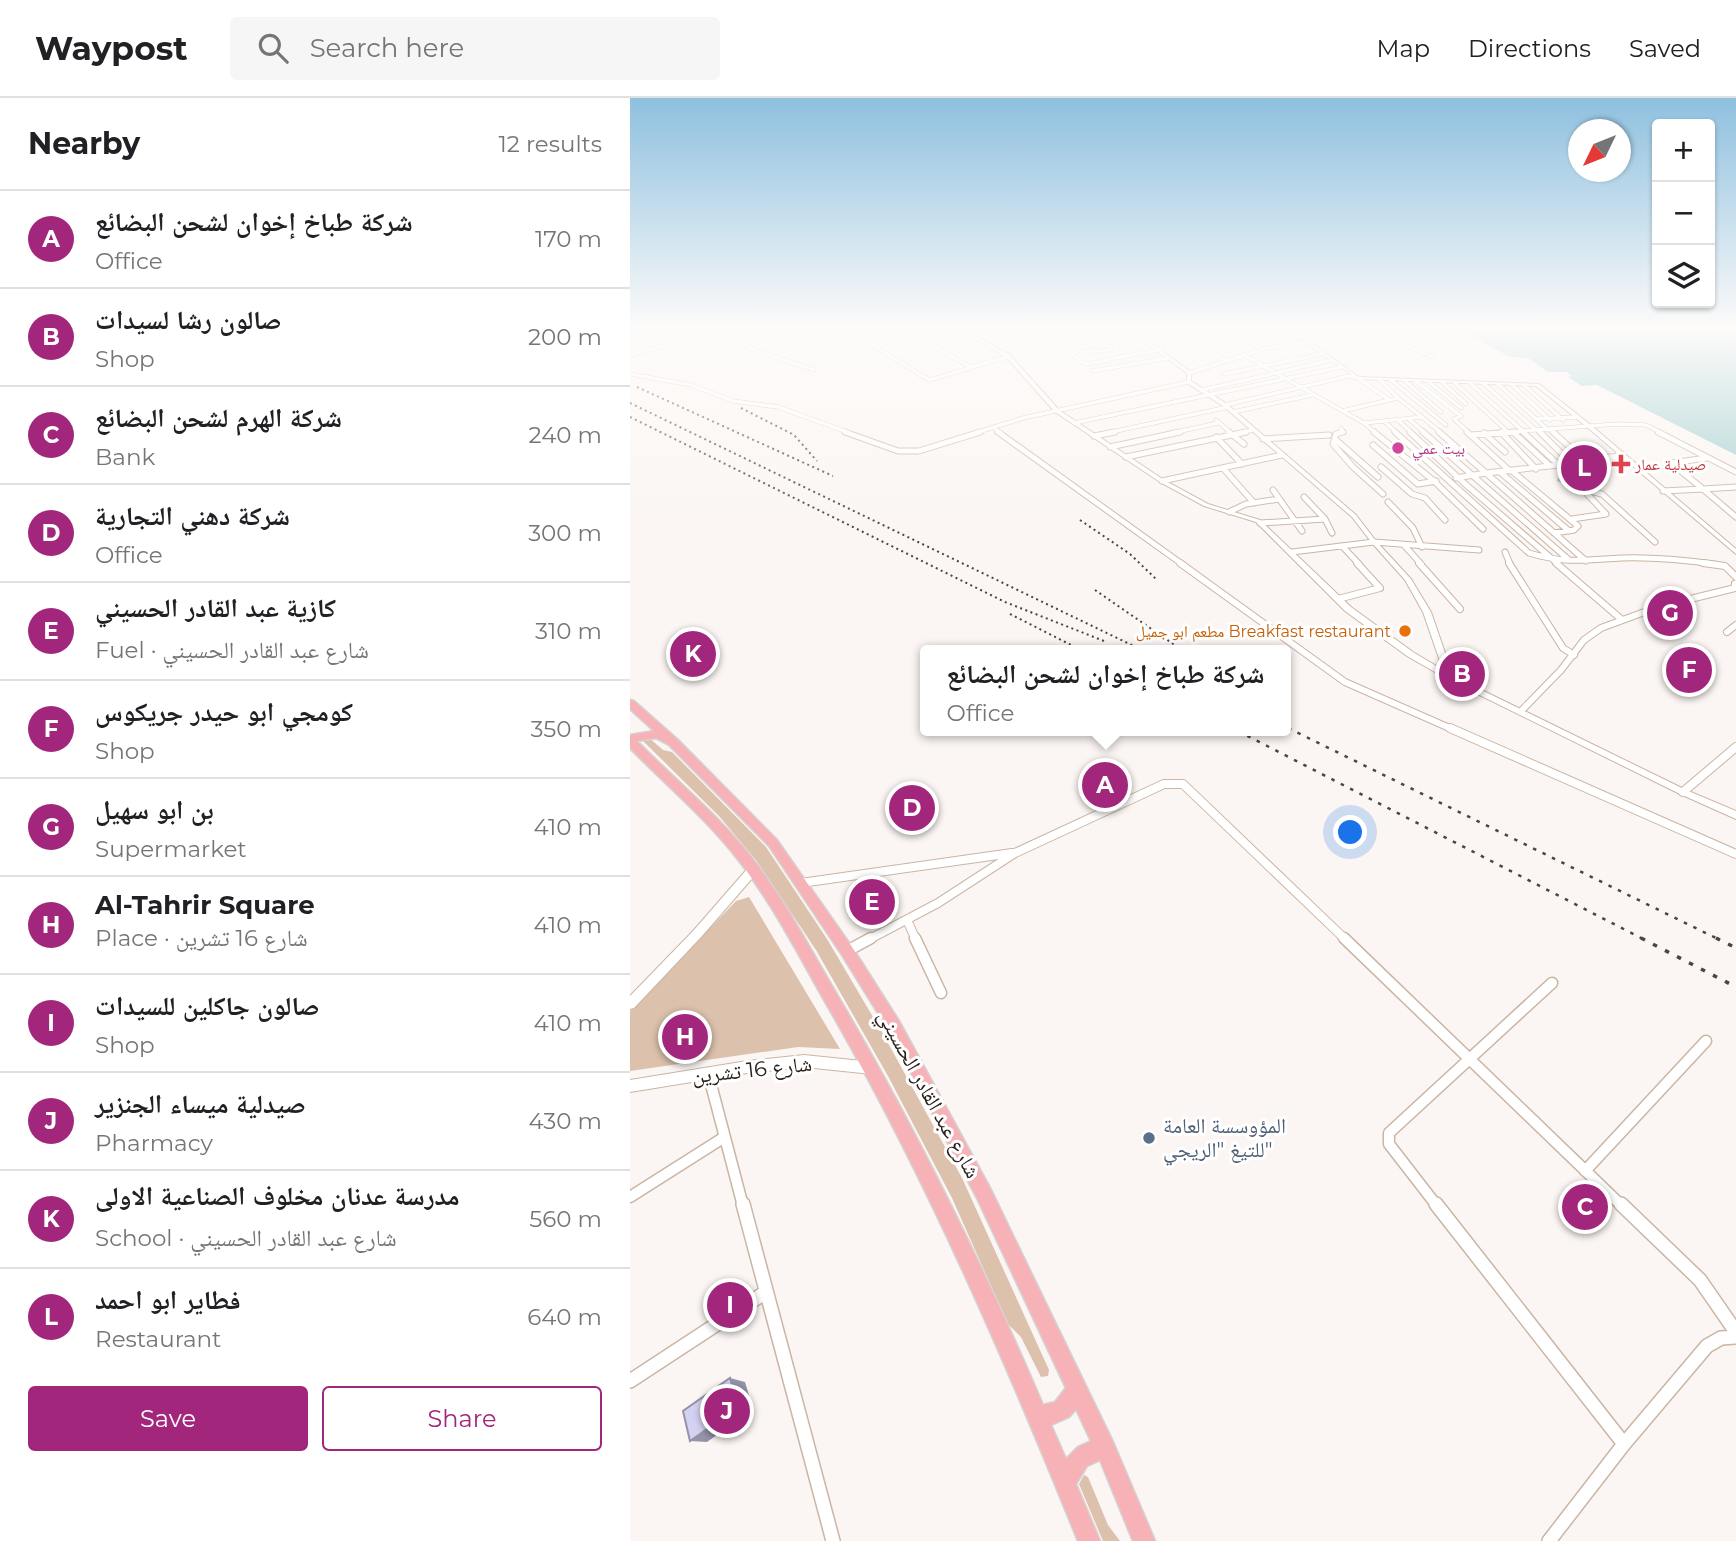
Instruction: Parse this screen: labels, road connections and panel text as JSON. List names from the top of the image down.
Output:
{
  "streets": {
    "main road": ["شارع عبد القادر الحسيني"],
    "street": ["شارع 16 تشرين"]
  },
  "crossings": [
    ["شارع 16 تشرين", "شارع عبد القادر الحسيني"]
  ],
  "places": {
    "other": ["بيت عمي", "مطعم ابو جميل Breakfast restaurant", "المؤوسسة العامة للتيغ \"الريجي\""],
    "health": ["صيدلية عمار"]
  },
  "north": "bottom left",
  "page": {
    "header": "Waypost",
    "search": "Search here",
    "nav": ["Map", "Directions", "Saved"],
    "heading": ["Nearby", "12 results"],
    "map_buttons": ["+", "−"],
    "list": [
      {
        "mark": "A",
        "name": "شركة طباخ إخوان لشحن البضائع",
        "note": "Office",
        "value": "170 m"
      },
      {
        "mark": "B",
        "name": "صالون رشا لسيدات",
        "note": "Shop",
        "value": "200 m"
      },
      {
        "mark": "C",
        "name": "شركة الهرم لشحن البضائع",
        "note": "Bank",
        "value": "240 m"
      },
      {
        "mark": "D",
        "name": "شركة دهني التجارية",
        "note": "Office",
        "value": "300 m"
      },
      {
        "mark": "E",
        "name": "كازية عبد القادر الحسيني",
        "note": "Fuel · شارع عبد القادر الحسيني",
        "value": "310 m"
      },
      {
        "mark": "F",
        "name": "كومجي ابو حيدر جريكوس",
        "note": "Shop",
        "value": "350 m"
      },
      {
        "mark": "G",
        "name": "بن ابو سهيل",
        "note": "Supermarket",
        "value": "410 m"
      },
      {
        "mark": "H",
        "name": "Al-Tahrir Square",
        "note": "Place · شارع 16 تشرين",
        "value": "410 m"
      },
      {
        "mark": "I",
        "name": "صالون جاكلين للسيدات",
        "note": "Shop",
        "value": "410 m"
      },
      {
        "mark": "J",
        "name": "صيدلية ميساء الجنزير",
        "note": "Pharmacy",
        "value": "430 m"
      },
      {
        "mark": "K",
        "name": "مدرسة عدنان مخلوف الصناعية الاولى",
        "note": "School · شارع عبد القادر الحسيني",
        "value": "560 m"
      },
      {
        "mark": "L",
        "name": "فطاير ابو احمد",
        "note": "Restaurant",
        "value": "640 m"
      }
    ],
    "pins": [
      "L",
      "G",
      "K",
      "F",
      "B",
      "A",
      "D",
      "E",
      "H",
      "C",
      "I",
      "J"
    ],
    "popup": ["شركة طباخ إخوان لشحن البضائع", "Office"],
    "buttons": ["Save", "Share"]
  }
}
